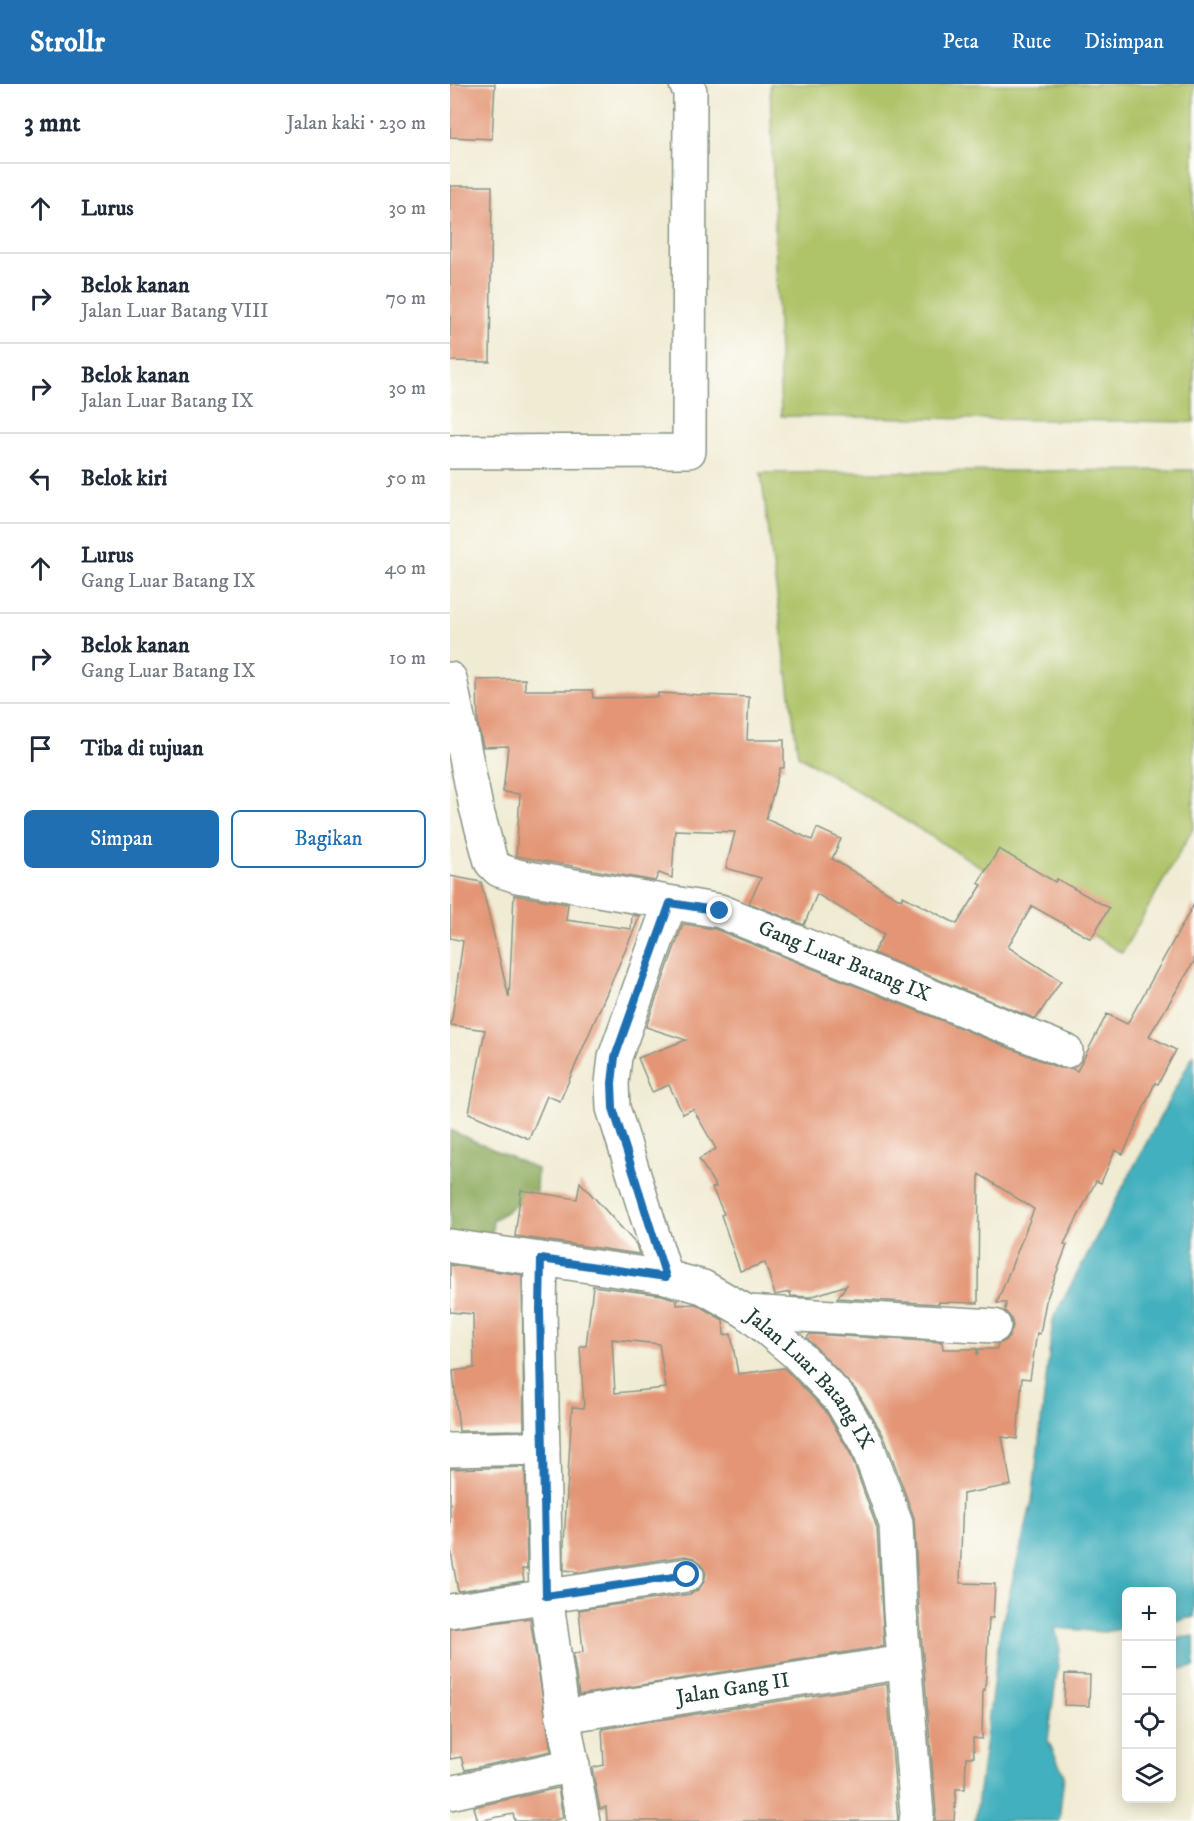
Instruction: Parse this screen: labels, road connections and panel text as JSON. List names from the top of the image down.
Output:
{
  "streets": {
    "street": ["Gang Luar Batang IX", "Jalan Luar Batang IX", "Jalan Gang II"]
  },
  "crossings": [
    ["Jalan Luar Batang IX", "Jalan Gang II"]
  ],
  "page": {
    "header": "Strollr",
    "nav": ["Peta", "Rute", "Disimpan"],
    "heading": ["3 mnt", "Jalan kaki · 230 m"],
    "list": [
      ["Lurus", "30 m"],
      ["Belok kanan", "Jalan Luar Batang VIII", "70 m"],
      ["Belok kanan", "Jalan Luar Batang IX", "30 m"],
      ["Belok kiri", "50 m"],
      ["Lurus", "Gang Luar Batang IX", "40 m"],
      ["Belok kanan", "Gang Luar Batang IX", "10 m"],
      "Tiba di tujuan"
    ],
    "buttons": ["Simpan", "Bagikan"],
    "map_buttons": ["+", "−"]
  }
}
